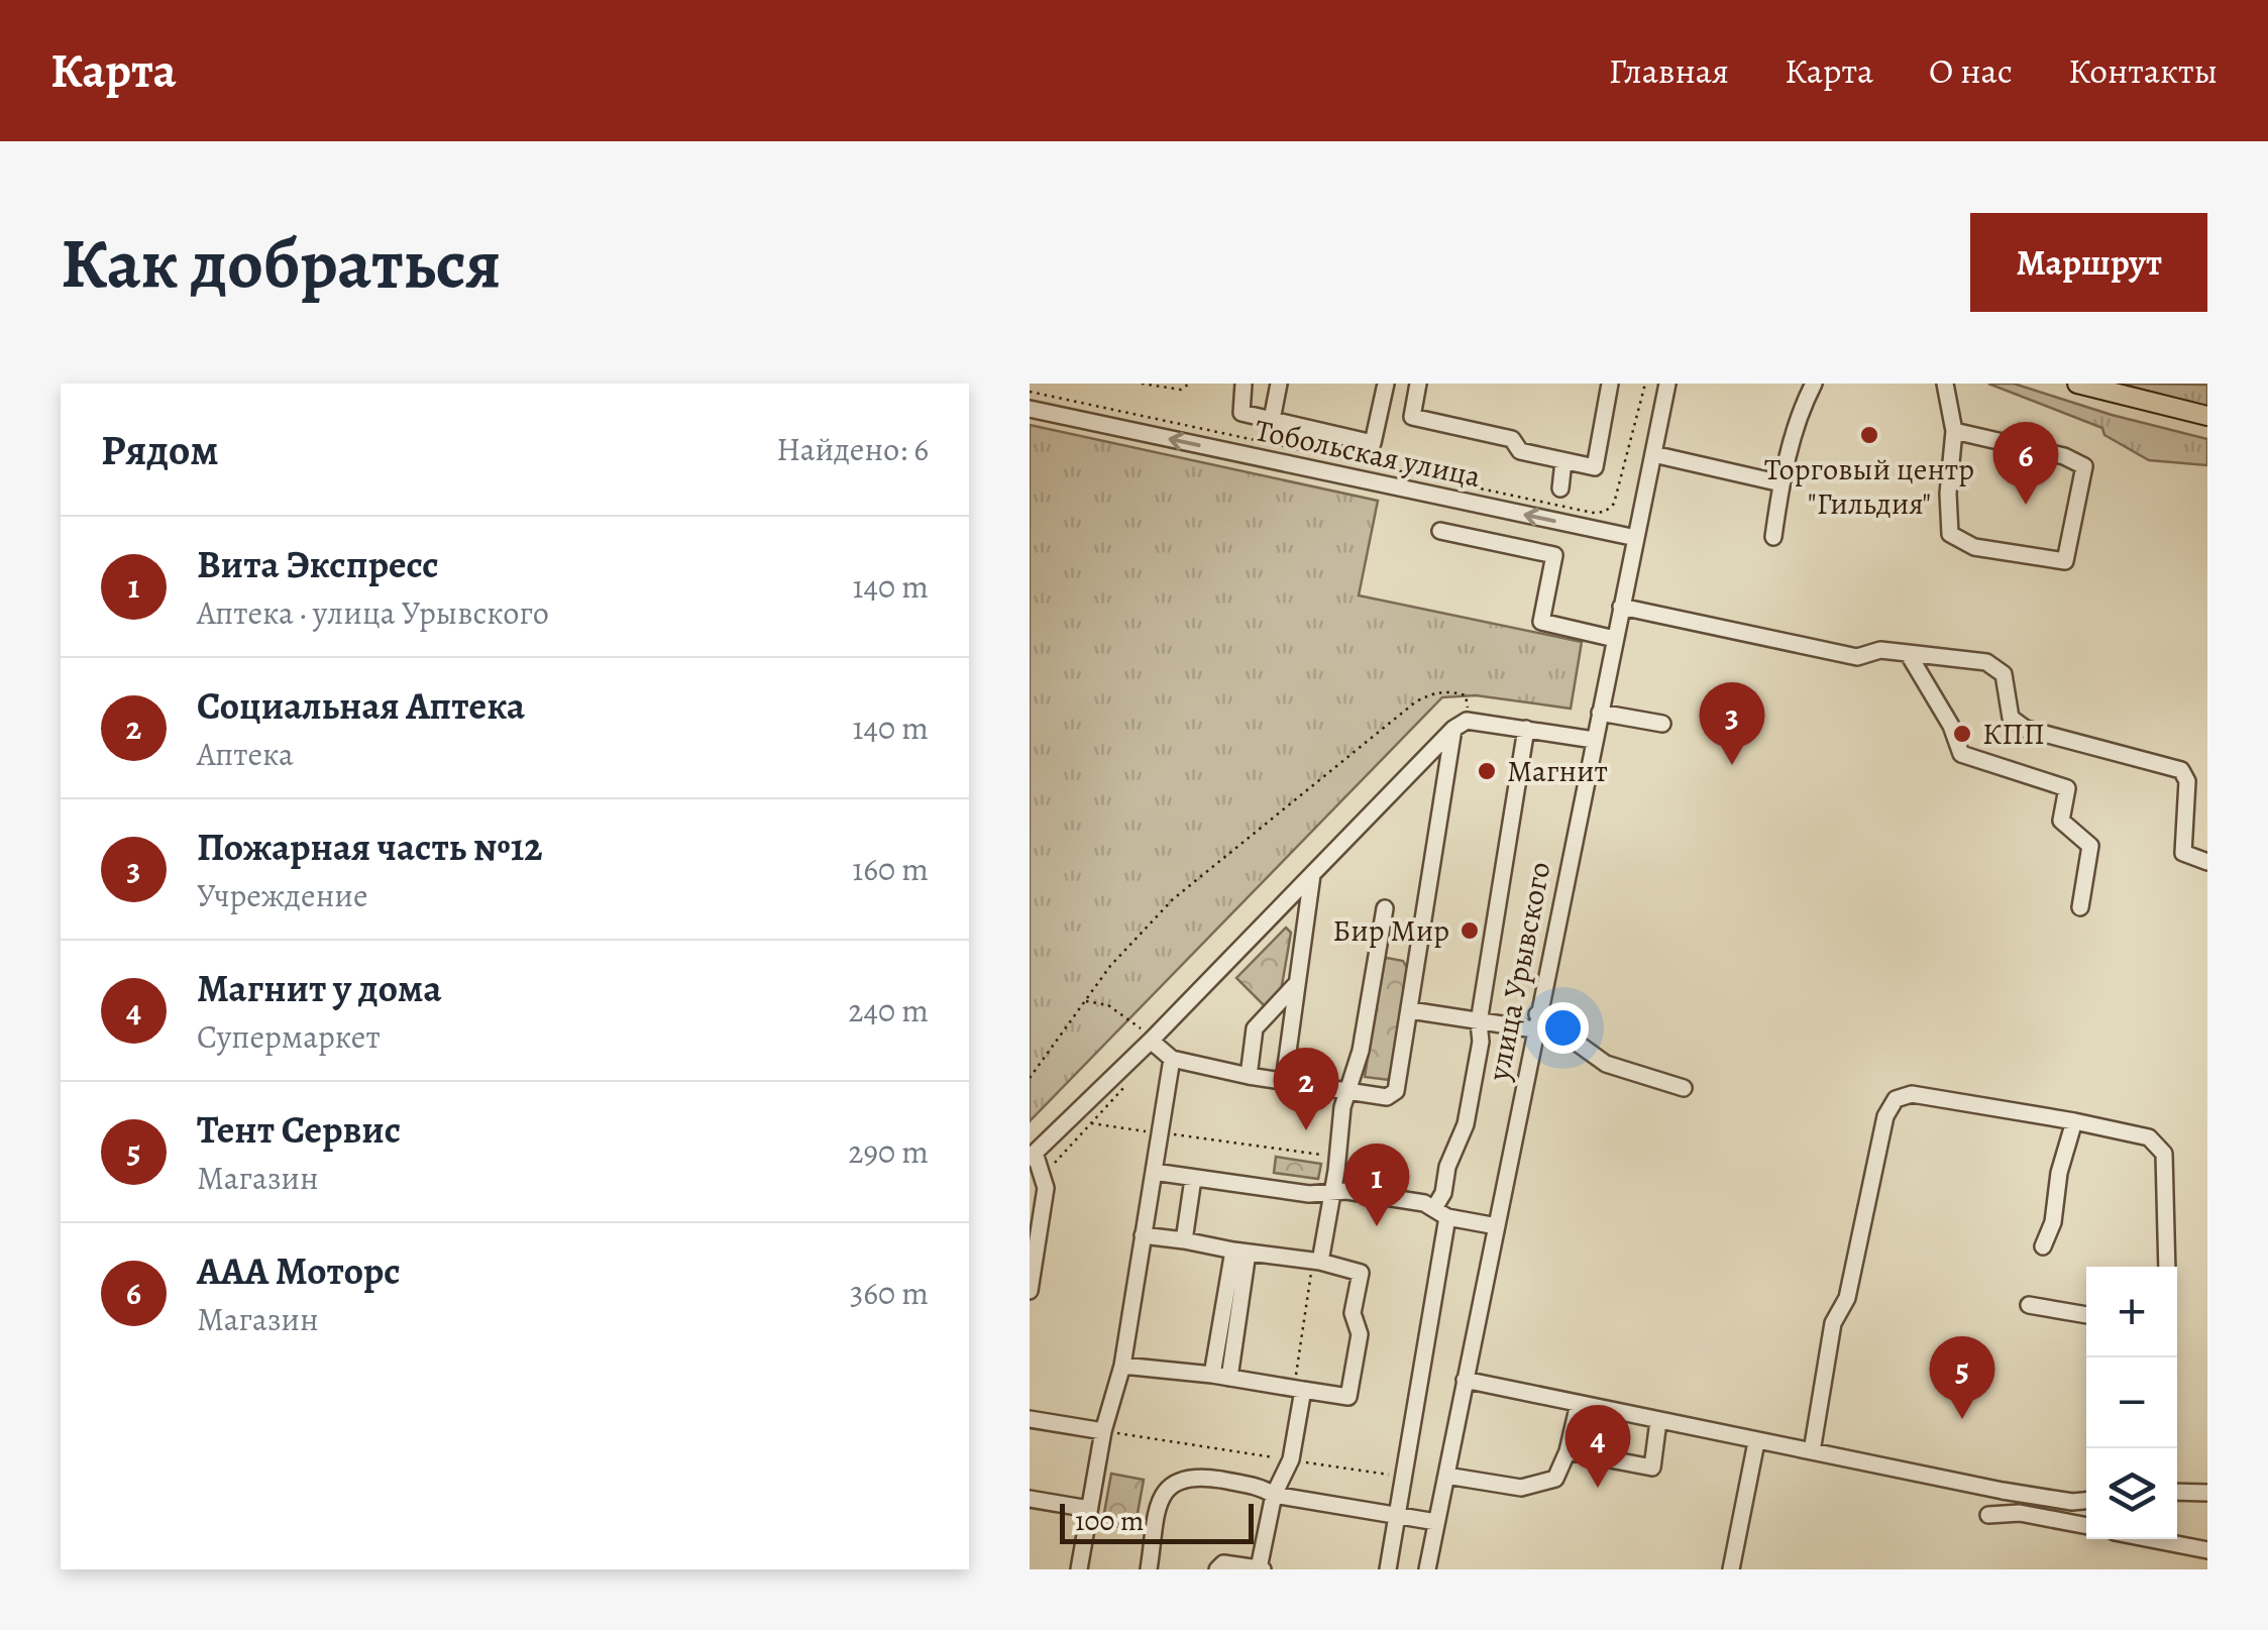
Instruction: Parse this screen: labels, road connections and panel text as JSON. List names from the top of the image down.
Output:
{
  "streets": {
    "street": ["Тобольская улица", "улица Урывского"]
  },
  "crossings": [
    ["Тобольская улица", "улица Урывского"]
  ],
  "one_way": ["Тобольская улица"],
  "places": [
    "Торговый центр \"Гильдия\"",
    "КПП",
    "Магнит",
    "Бир Мир"
  ],
  "scale_bar": "100 m",
  "page": {
    "header": "Карта",
    "nav": [
      "Главная",
      "Карта",
      "О нас",
      "Контакты"
    ],
    "buttons": "Маршрут",
    "title": "Как добраться",
    "heading": ["Рядом", "Найдено: 6"],
    "pins": [
      "6",
      "3",
      "2",
      "1",
      "5",
      "4"
    ],
    "list": [
      {
        "mark": "1",
        "name": "Вита Экспресс",
        "note": "Аптека · улица Урывского",
        "value": "140 m"
      },
      {
        "mark": "2",
        "name": "Социальная Аптека",
        "note": "Аптека",
        "value": "140 m"
      },
      {
        "mark": "3",
        "name": "Пожарная часть №12",
        "note": "Учреждение",
        "value": "160 m"
      },
      {
        "mark": "4",
        "name": "Магнит у дома",
        "note": "Супермаркет",
        "value": "240 m"
      },
      {
        "mark": "5",
        "name": "Тент Сервис",
        "note": "Магазин",
        "value": "290 m"
      },
      {
        "mark": "6",
        "name": "ААА Моторс",
        "note": "Магазин",
        "value": "360 m"
      }
    ],
    "map_buttons": ["+", "−"],
    "scale": "100 m"
  }
}
